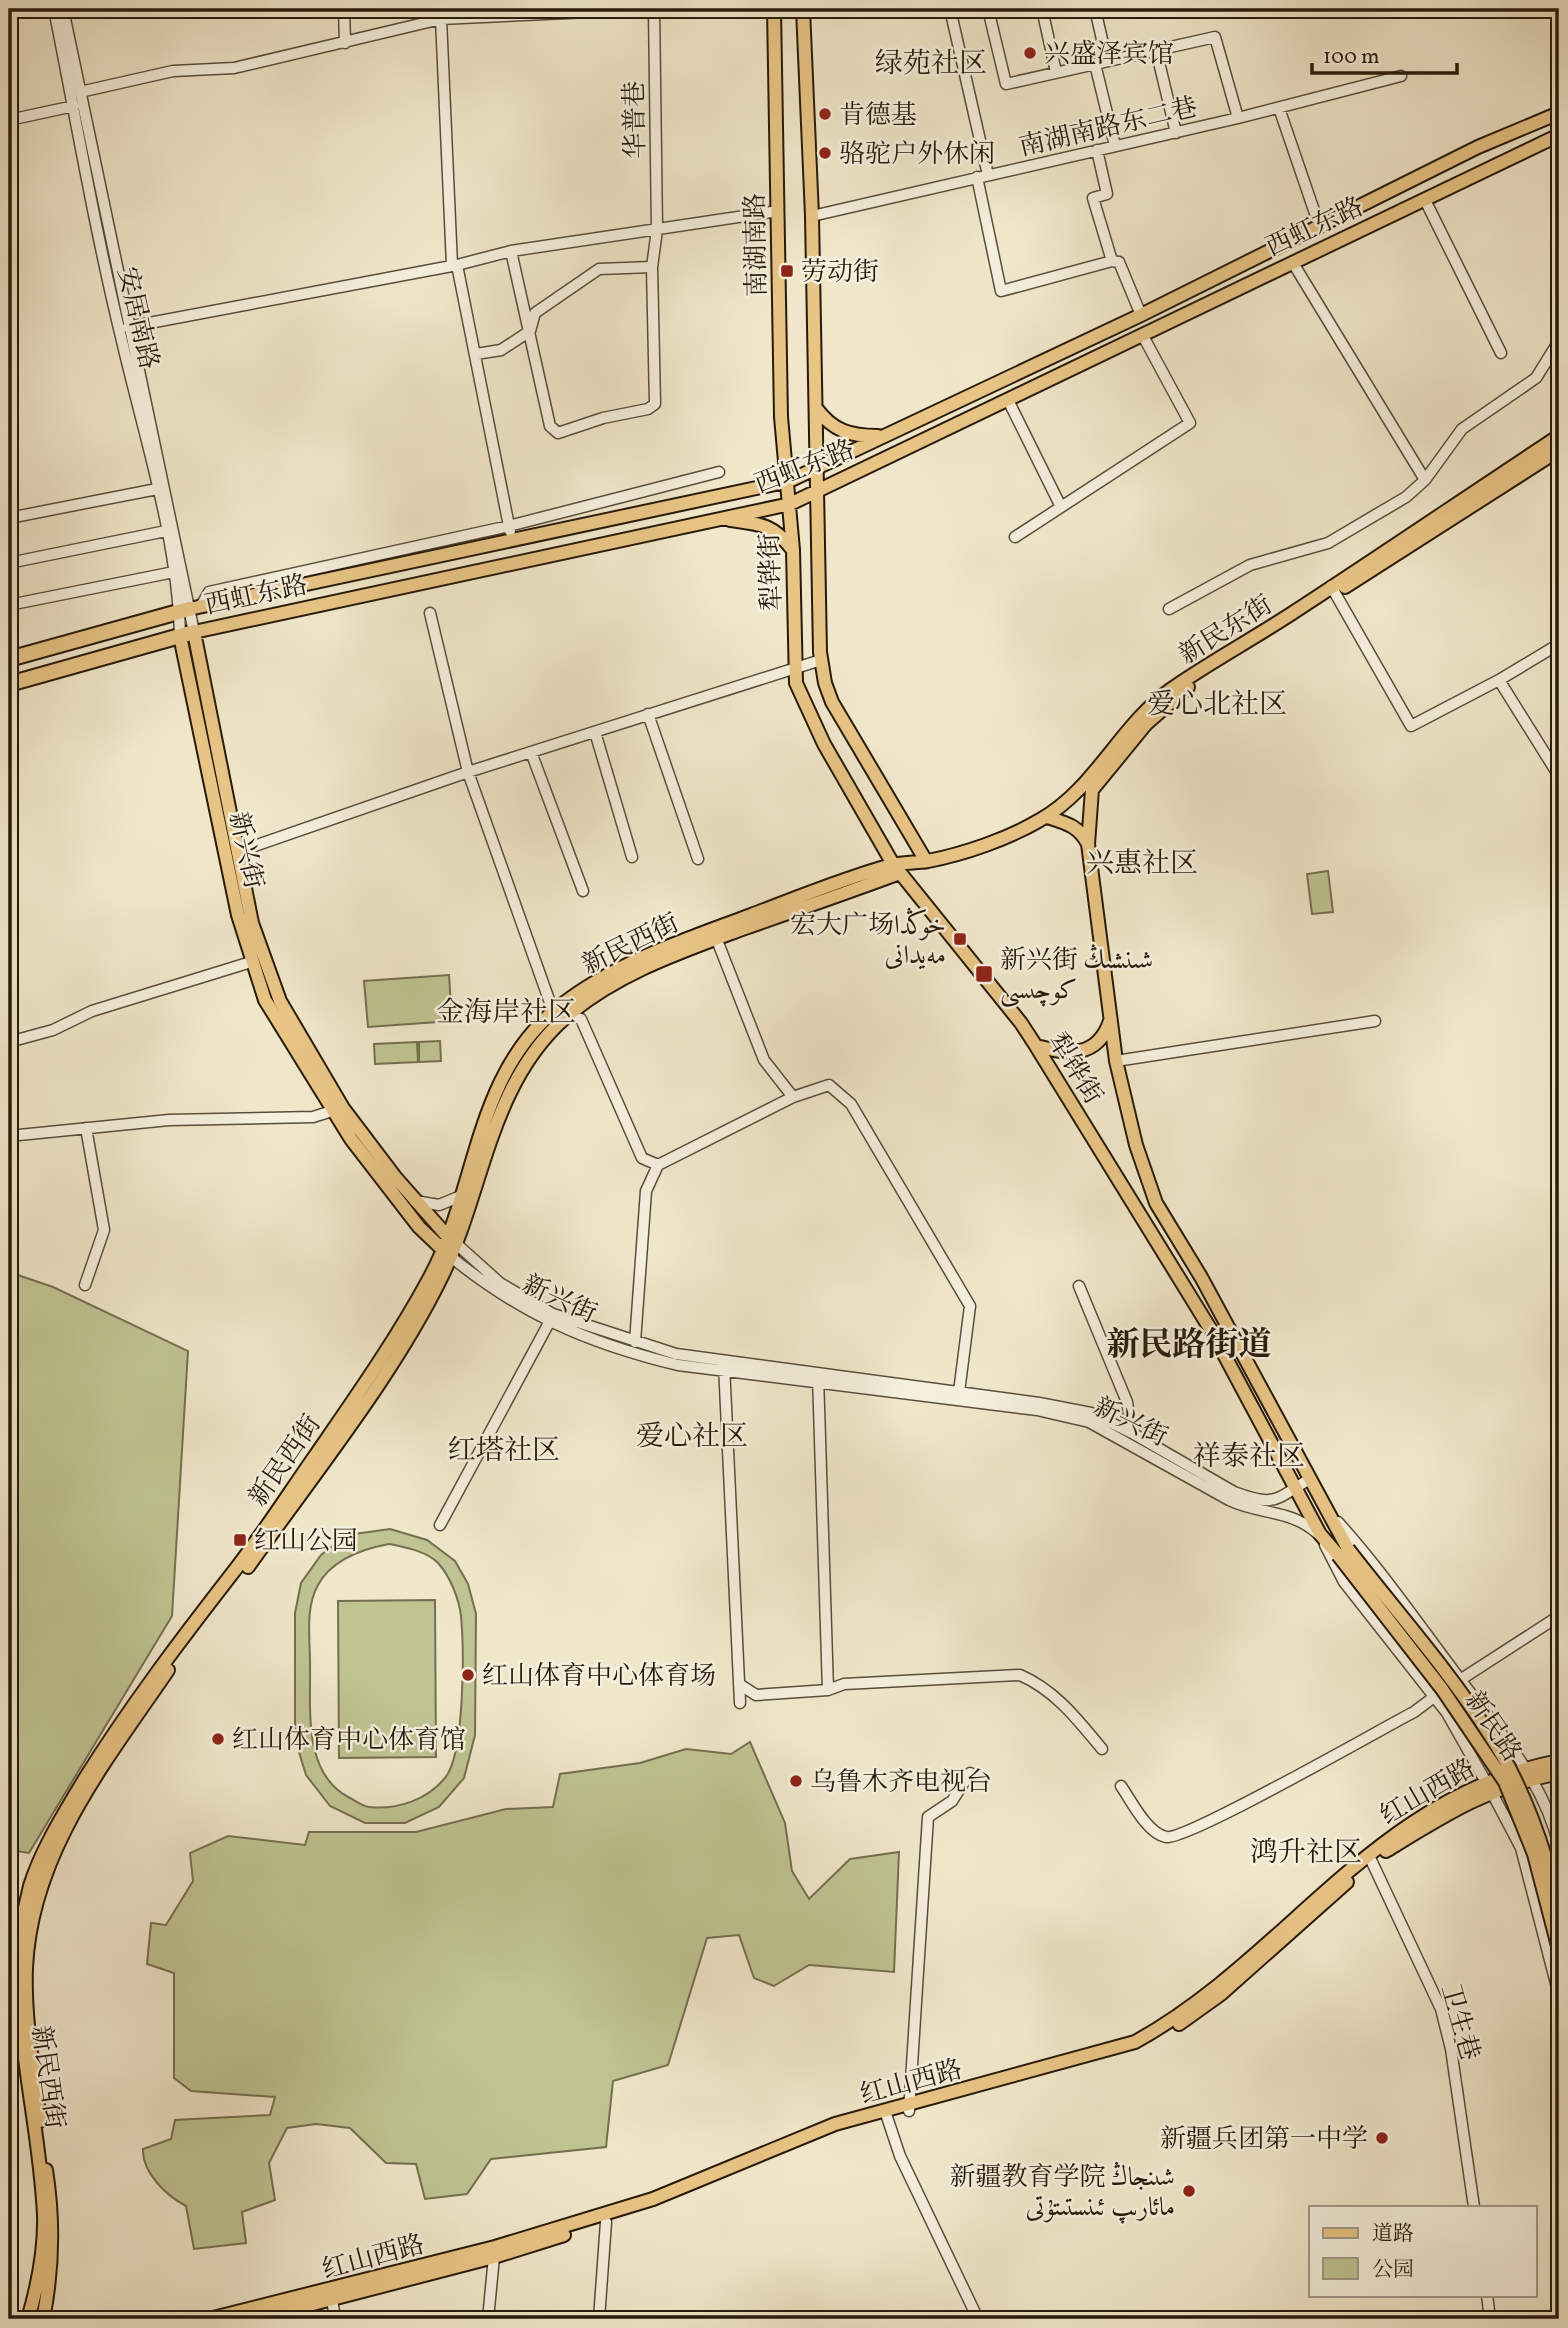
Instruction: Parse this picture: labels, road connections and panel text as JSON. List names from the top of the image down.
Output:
{
  "streets": {
    "highway": ["西虹东路"],
    "main road": [
      "南湖南路",
      "犁铧街",
      "新民东街",
      "新兴街",
      "新民西街",
      "新民路",
      "红山西路"
    ],
    "street": [
      "华普巷",
      "南湖南路东二巷",
      "安居南路",
      "卫生巷"
    ]
  },
  "crossings": [
    ["西虹东路", "南湖南路"],
    ["西虹东路", "安居南路"],
    ["西虹东路", "犁铧街"],
    ["西虹东路", "新兴街"],
    ["南湖南路", "犁铧街"],
    ["安居南路", "新兴街"],
    ["犁铧街", "新民东街"],
    ["犁铧街", "新兴街"],
    ["犁铧街", "新民西街"],
    ["犁铧街", "新民路"],
    ["新民东街", "新民西街"],
    ["新兴街", "新民西街"],
    ["红山西路", "卫生巷"]
  ],
  "districts": [
    "绿苑社区",
    "爱心北社区",
    "兴惠社区",
    "金海岸社区",
    "新民路街道",
    "爱心社区",
    "红塔社区",
    "祥泰社区",
    "鸿升社区"
  ],
  "places": {
    "other": [
      "兴盛泽宾馆",
      "肯德基",
      "骆驼户外休闲",
      "红山体育中心体育场",
      "红山体育中心体育馆",
      "乌鲁木齐电视台",
      "新疆兵团第一中学",
      "新疆教育学院 شىنجاڭ مائارىپ ئىنستىتۇتى"
    ],
    "transit": [
      "劳动街",
      "宏大广场خوڭدا مەيدانى",
      "新兴街 شىنشىڭ كوچىسى",
      "红山公园"
    ]
  },
  "legend": ["道路", "公园"],
  "scale_bar": "100 m"
}
